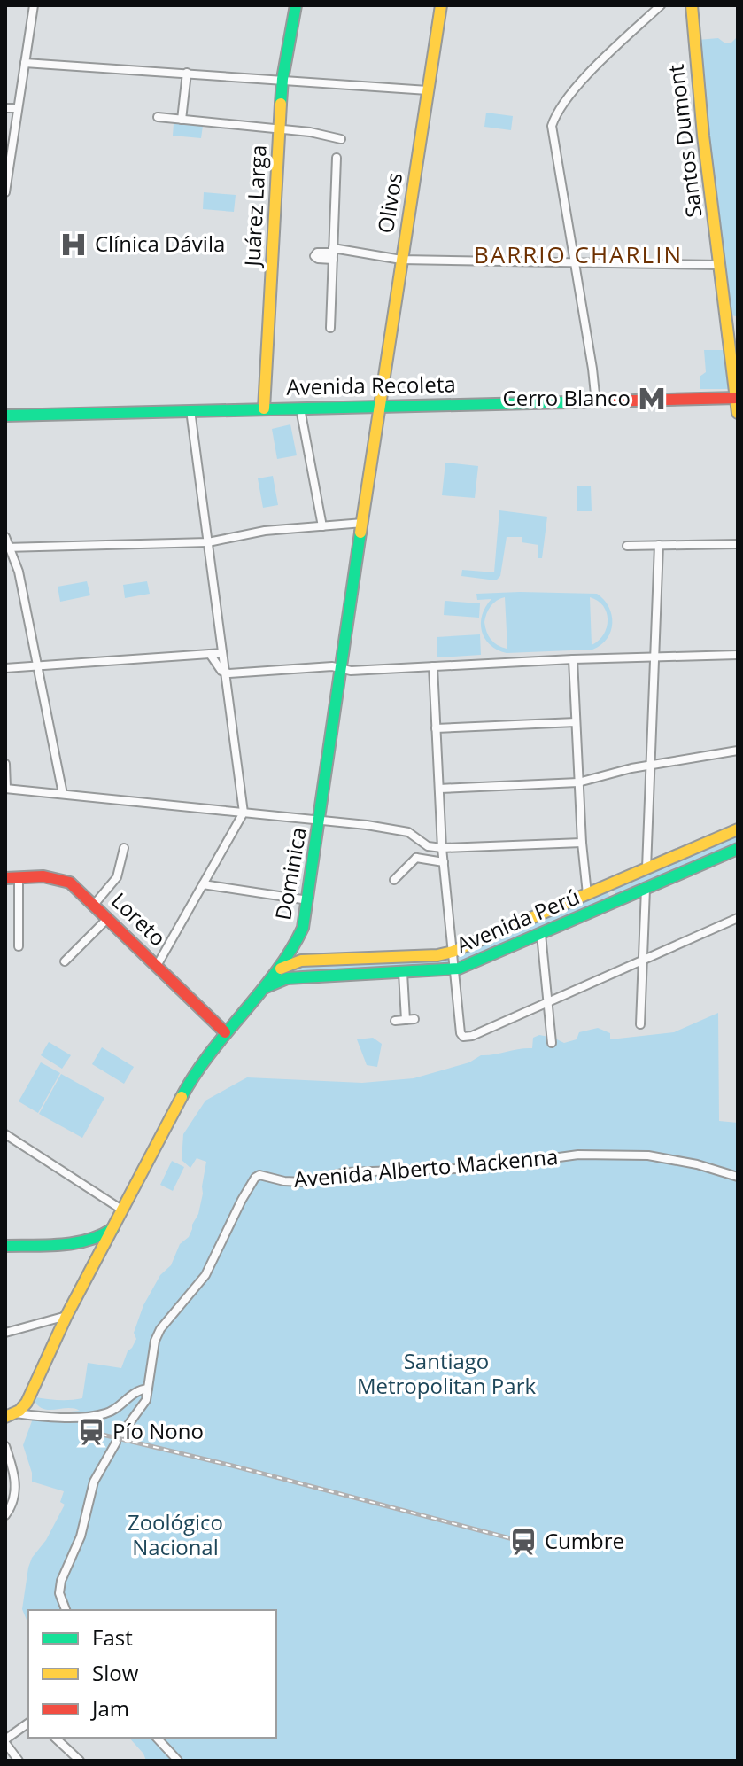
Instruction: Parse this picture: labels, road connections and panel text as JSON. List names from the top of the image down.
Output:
{
  "streets": {
    "main road": [
      "Santos Dumont",
      "Olivos",
      "Juárez Larga",
      "Avenida Recoleta",
      "Dominica",
      "Loreto",
      "Avenida Perú"
    ],
    "street": ["Avenida Alberto Mackenna"]
  },
  "crossings": [
    ["Santos Dumont", "Avenida Recoleta"],
    ["Olivos", "Avenida Recoleta"],
    ["Olivos", "Dominica"],
    ["Juárez Larga", "Avenida Recoleta"],
    ["Avenida Recoleta", "Dominica"],
    ["Dominica", "Avenida Perú"]
  ],
  "districts": ["BARRIO CHARLIN"],
  "parks": ["Santiago Metropolitan Park", "Zoológico Nacional"],
  "places": {
    "hospital": ["Clínica Dávila"],
    "metro station": ["Cerro Blanco"],
    "station": ["Pío Nono", "Cumbre"]
  },
  "legend": ["Fast", "Slow", "Jam"]
}
